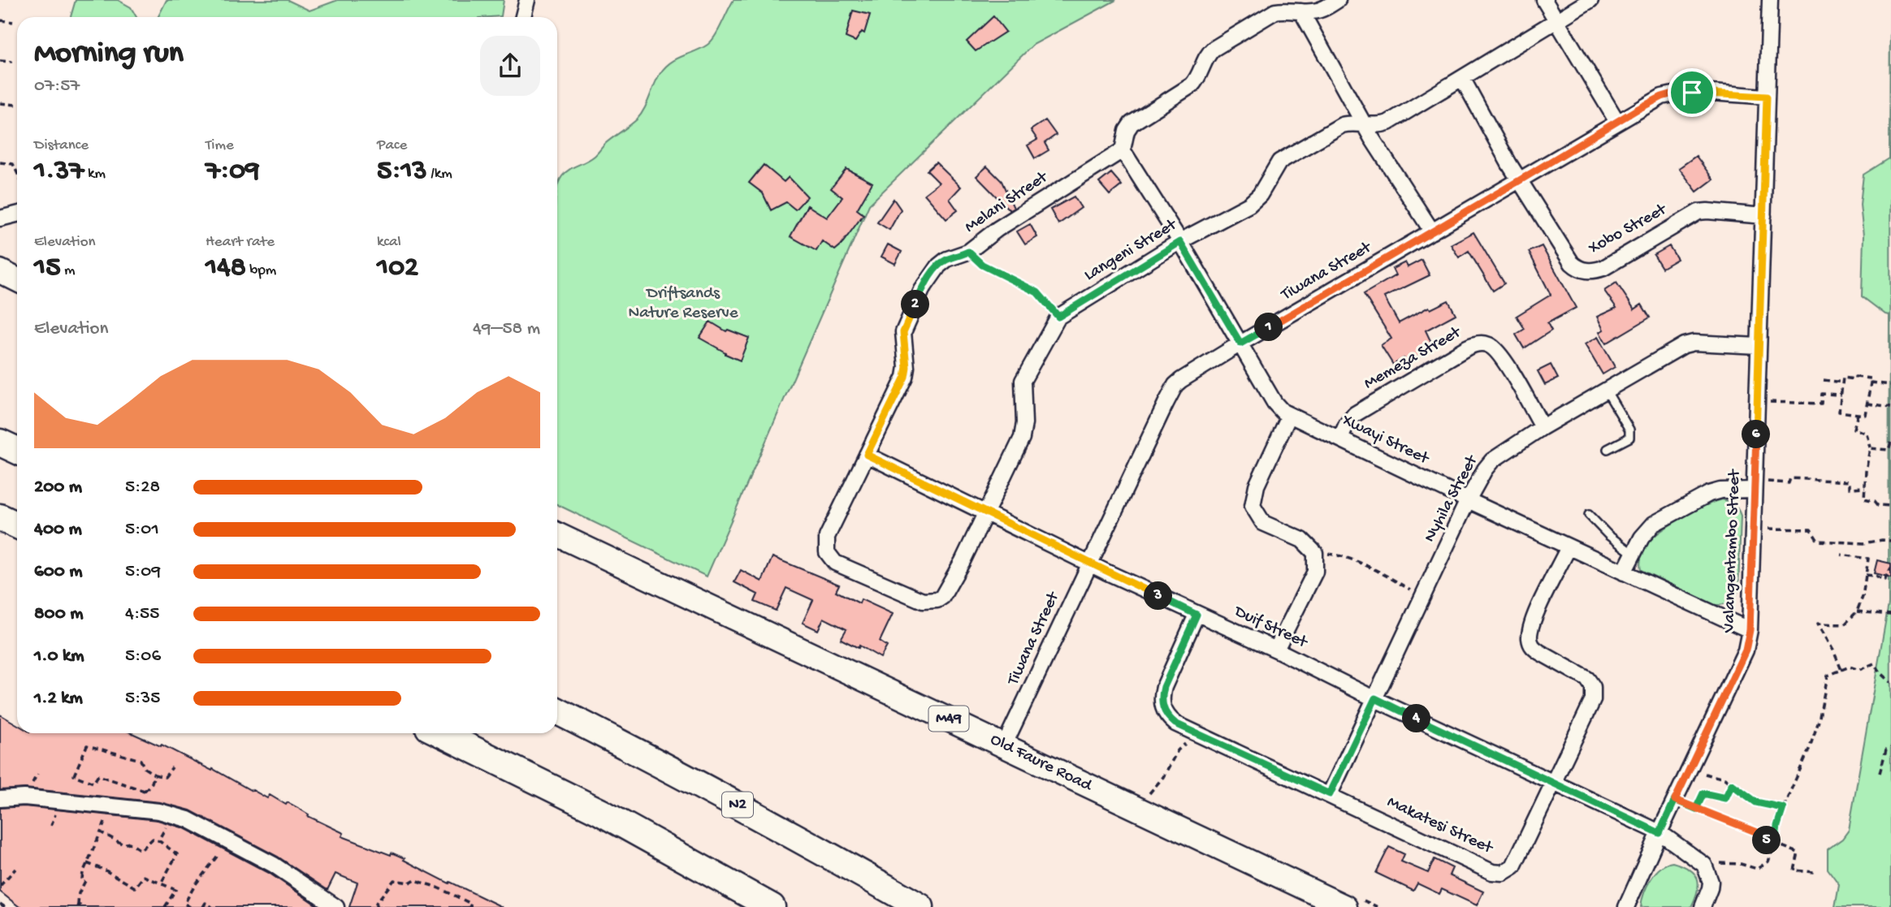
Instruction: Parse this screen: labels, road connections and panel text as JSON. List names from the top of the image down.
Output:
{
  "streets": {
    "highway": ["N2"],
    "main road": ["M49", "Old Faure Road"],
    "street": [
      "Melani Street",
      "Xobo Street",
      "Langeni Street",
      "Tiwana Street",
      "Memeza Street",
      "Xwayi Street",
      "Nyhila Street",
      "Valangentambo Street",
      "Duif Street",
      "Makatesi Street"
    ]
  },
  "crossings": [
    ["Melani Street", "Langeni Street"],
    ["Melani Street", "Xwayi Street"],
    ["Melani Street", "Duif Street"],
    ["Xobo Street", "Langeni Street"],
    ["Xobo Street", "Tiwana Street"],
    ["Xobo Street", "Valangentambo Street"],
    ["Langeni Street", "Xwayi Street"],
    ["Langeni Street", "Duif Street"],
    ["Tiwana Street", "Xwayi Street"],
    ["Tiwana Street", "Valangentambo Street"],
    ["Tiwana Street", "Duif Street"],
    ["Tiwana Street", "Old Faure Road"],
    ["Memeza Street", "Xwayi Street"],
    ["Memeza Street", "Nyhila Street"],
    ["Xwayi Street", "Nyhila Street"],
    ["Xwayi Street", "Valangentambo Street"],
    ["Xwayi Street", "Makatesi Street"],
    ["Nyhila Street", "Valangentambo Street"],
    ["Nyhila Street", "Duif Street"],
    ["Nyhila Street", "Makatesi Street"],
    ["Valangentambo Street", "Duif Street"],
    ["Duif Street", "Makatesi Street"]
  ],
  "parks": ["Driftsands Nature Reserve"],
  "page": {
    "heading": ["Morning run", "07:57"],
    "stats": [
      ["Distance", "1.37 km"],
      ["Time", "7:09"],
      ["Pace", "5:13 /km"],
      ["Elevation", "15 m"],
      ["Heart rate", "148 bpm"],
      ["kcal", "102"]
    ],
    "pins": [
      "2",
      "1",
      "6",
      "3",
      "4",
      "5"
    ],
    "chart": ["Elevation", "49–58 m"],
    "list": [
      {
        "name": "200 m",
        "note": "5:28"
      },
      {
        "name": "400 m",
        "note": "5:01"
      },
      {
        "name": "600 m",
        "note": "5:09"
      },
      {
        "name": "800 m",
        "note": "4:55"
      },
      {
        "name": "1.0 km",
        "note": "5:06"
      },
      {
        "name": "1.2 km",
        "note": "5:35"
      }
    ]
  }
}
